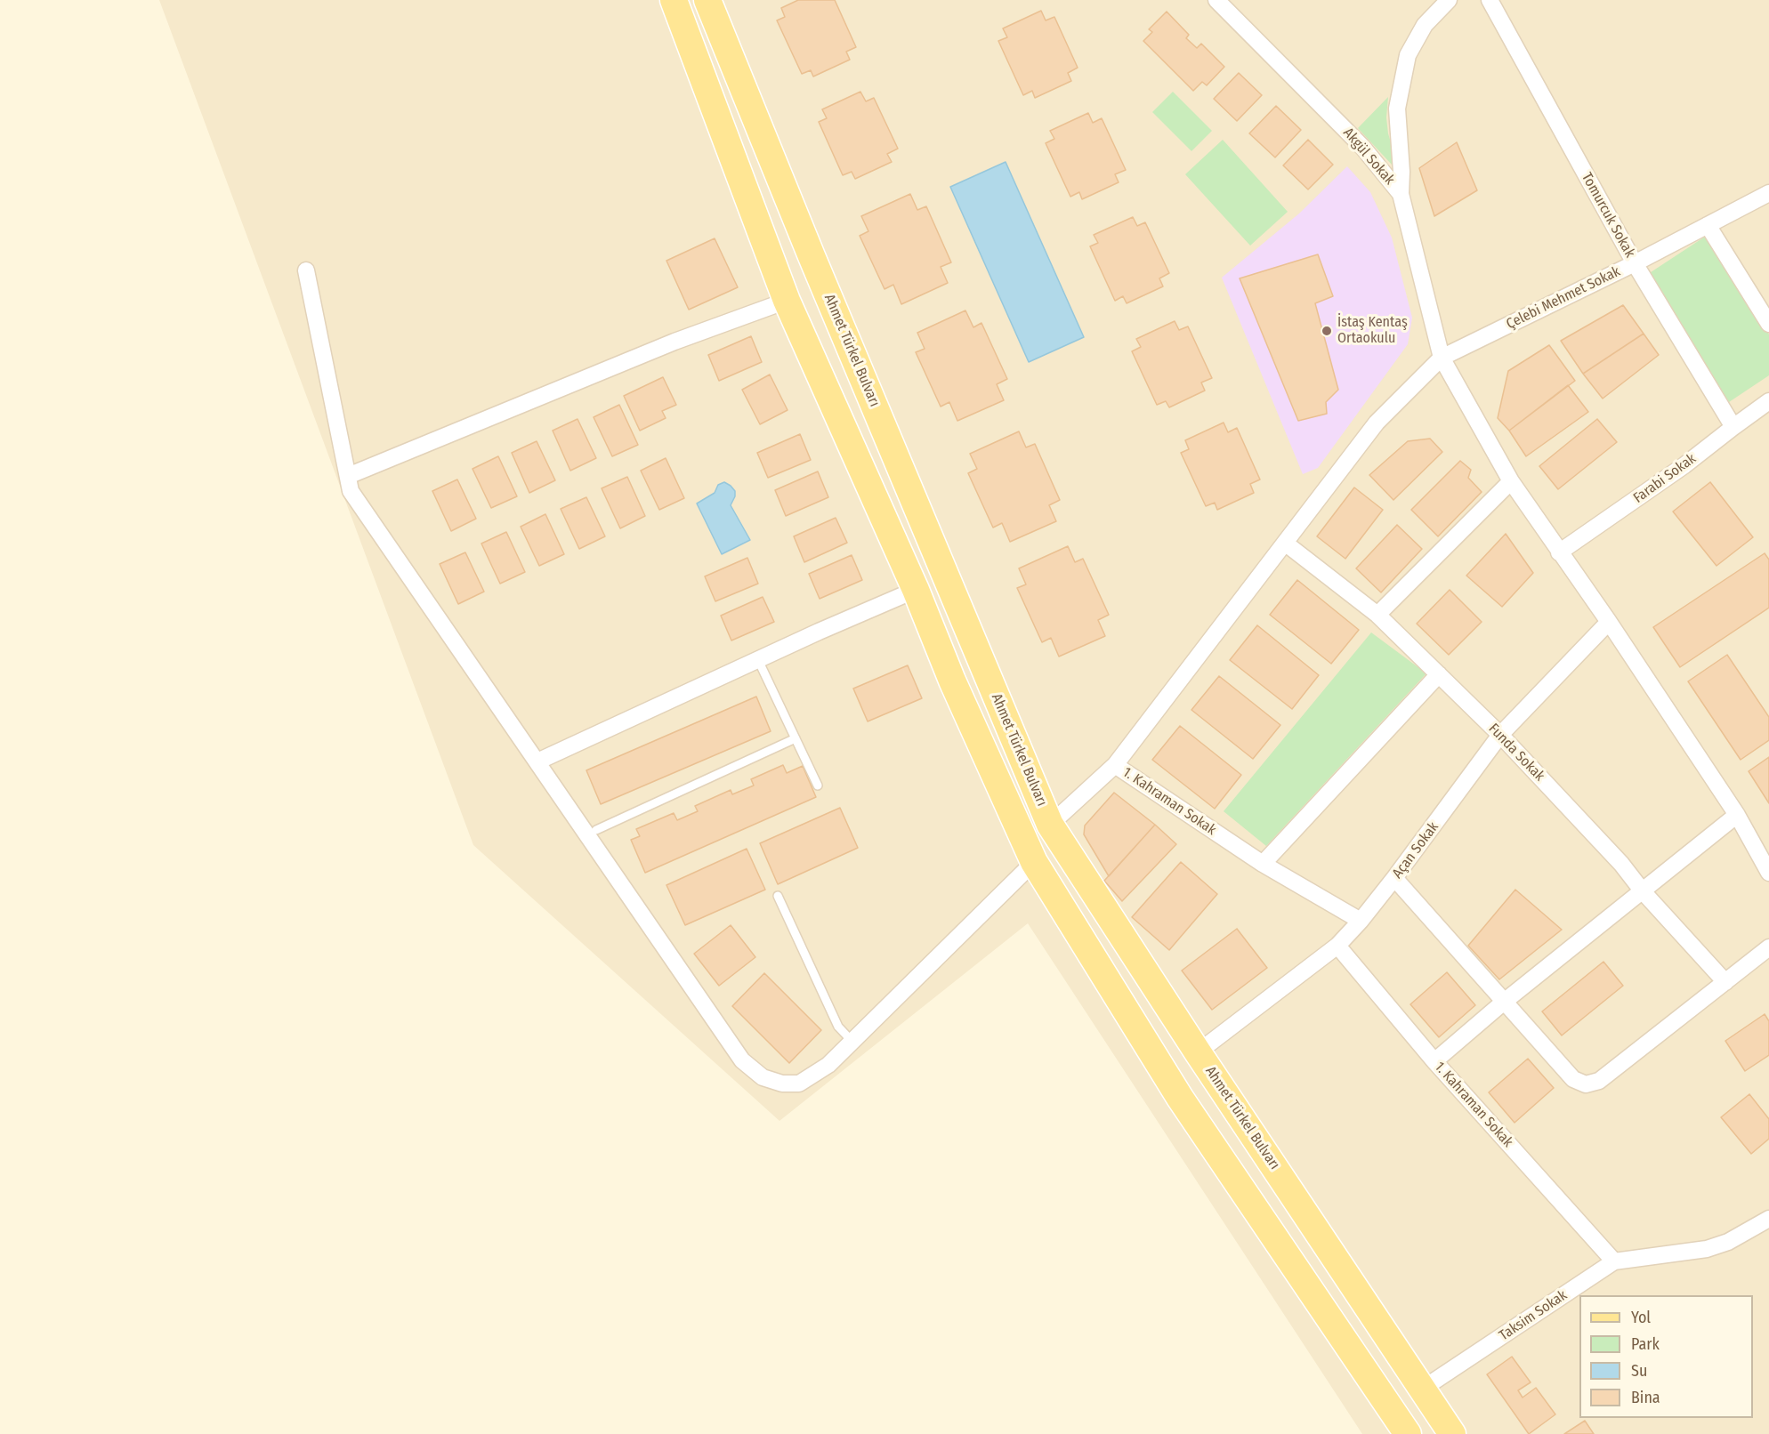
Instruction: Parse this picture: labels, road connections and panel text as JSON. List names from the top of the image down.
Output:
{
  "streets": {
    "main road": ["Ahmet Türkel Bulvarı"],
    "street": [
      "Akgül Sokak",
      "Tomurcuk Sokak",
      "Çelebi Mehmet Sokak",
      "Farabi Sokak",
      "Funda Sokak",
      "1. Kahraman Sokak",
      "Açan Sokak",
      "Taksim Sokak"
    ]
  },
  "crossings": [
    ["Akgül Sokak", "Çelebi Mehmet Sokak"],
    ["Akgül Sokak", "Farabi Sokak"],
    ["Akgül Sokak", "Açan Sokak"],
    ["Tomurcuk Sokak", "Çelebi Mehmet Sokak"],
    ["Tomurcuk Sokak", "Farabi Sokak"],
    ["Çelebi Mehmet Sokak", "Ahmet Türkel Bulvarı"],
    ["Çelebi Mehmet Sokak", "Funda Sokak"],
    ["Çelebi Mehmet Sokak", "1. Kahraman Sokak"],
    ["Ahmet Türkel Bulvarı", "Açan Sokak"],
    ["Ahmet Türkel Bulvarı", "Taksim Sokak"],
    ["Funda Sokak", "Açan Sokak"],
    ["1. Kahraman Sokak", "Açan Sokak"],
    ["1. Kahraman Sokak", "Taksim Sokak"]
  ],
  "places": ["İstaş Kentaş Ortaokulu"],
  "legend": [
    "Yol",
    "Park",
    "Su",
    "Bina"
  ]
}
